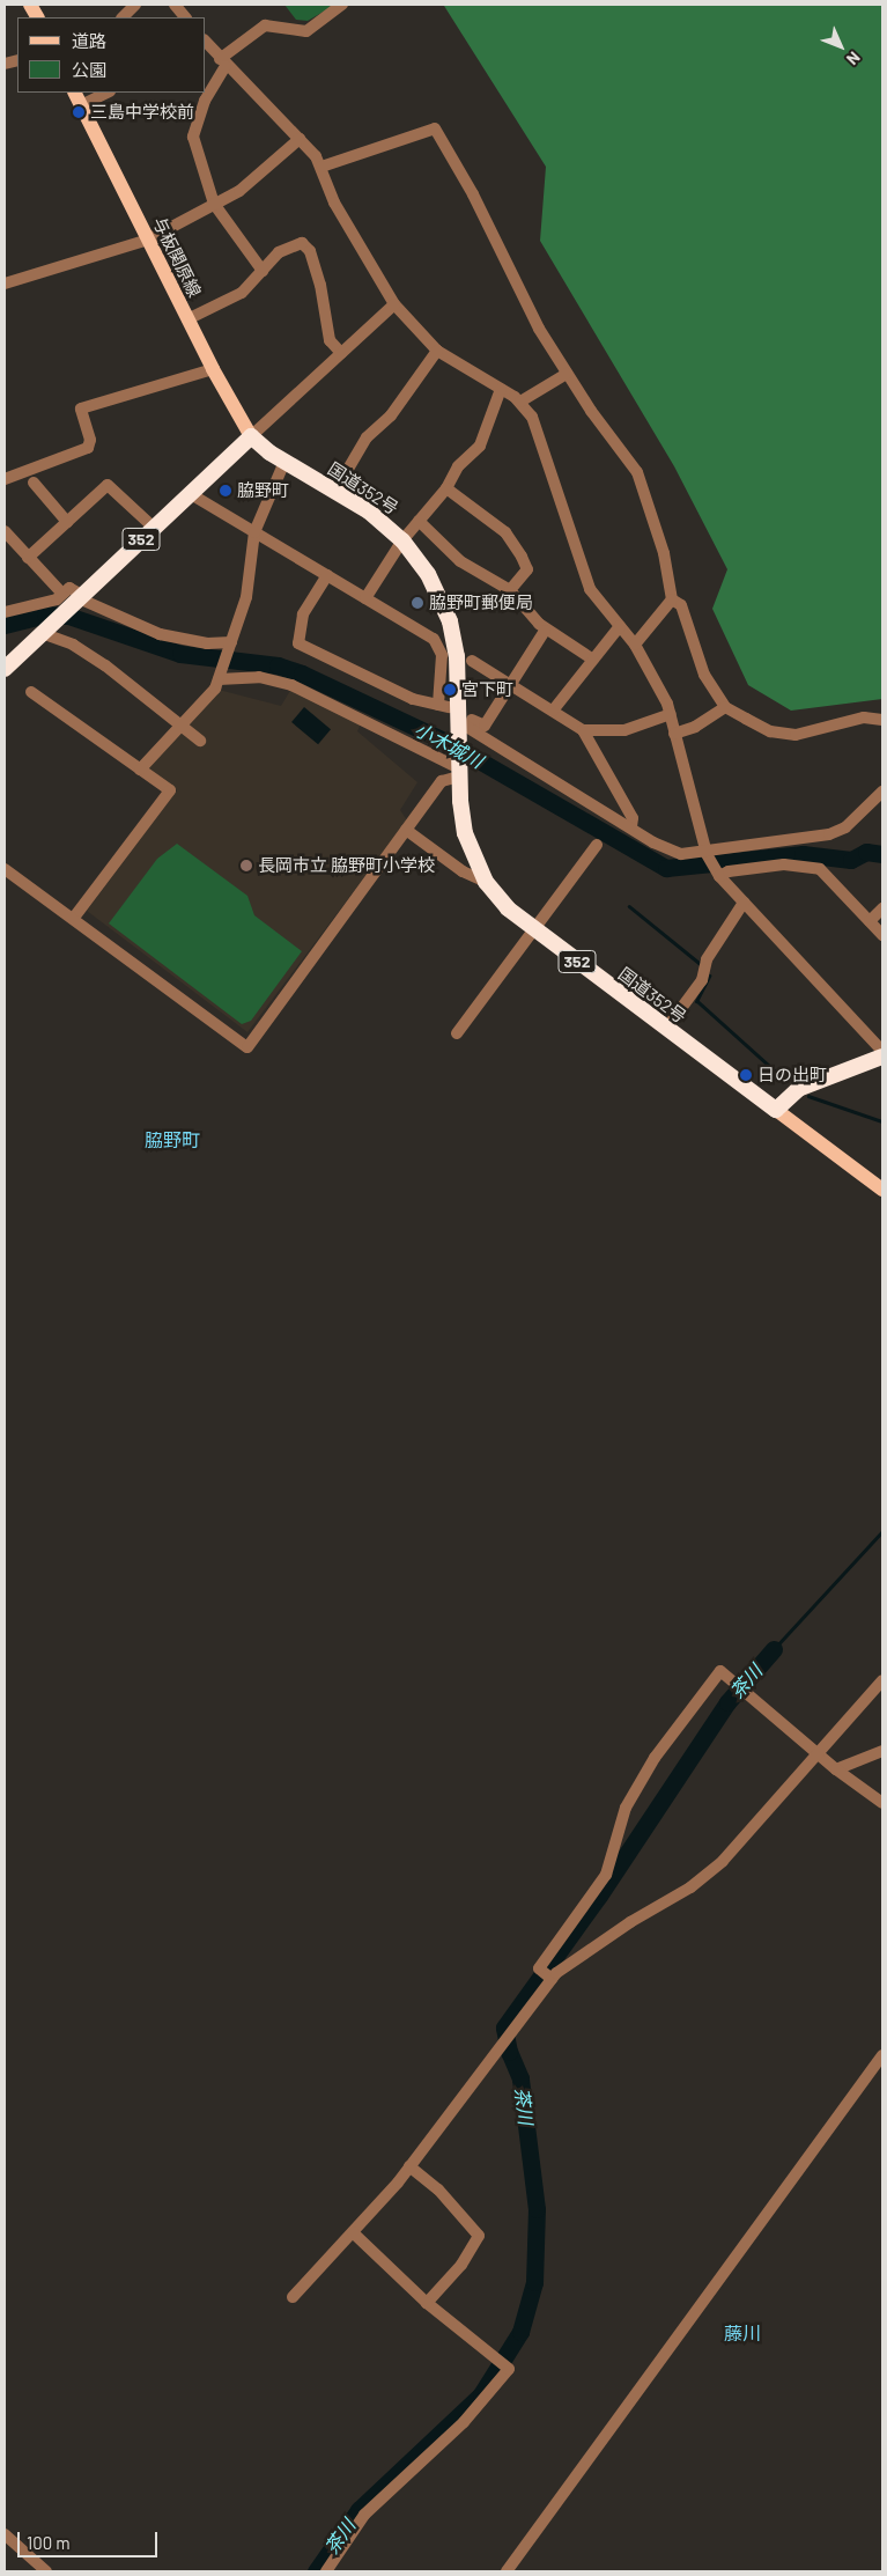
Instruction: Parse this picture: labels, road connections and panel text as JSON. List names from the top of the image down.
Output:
{
  "streets": {
    "highway": ["国道352号", "352"],
    "main road": ["与板関原線"]
  },
  "crossings": [
    ["与板関原線", "国道352号"],
    ["与板関原線", "352"],
    ["国道352号", "352"]
  ],
  "districts": ["脇野町", "藤川"],
  "water": ["小木城川", "茶川"],
  "places": [
    "三島中学校前",
    "脇野町",
    "脇野町郵便局",
    "宮下町",
    "長岡市立 脇野町小学校",
    "日の出町"
  ],
  "legend": ["道路", "公園"],
  "scale_bar": "100 m",
  "north": "bottom right"
}
